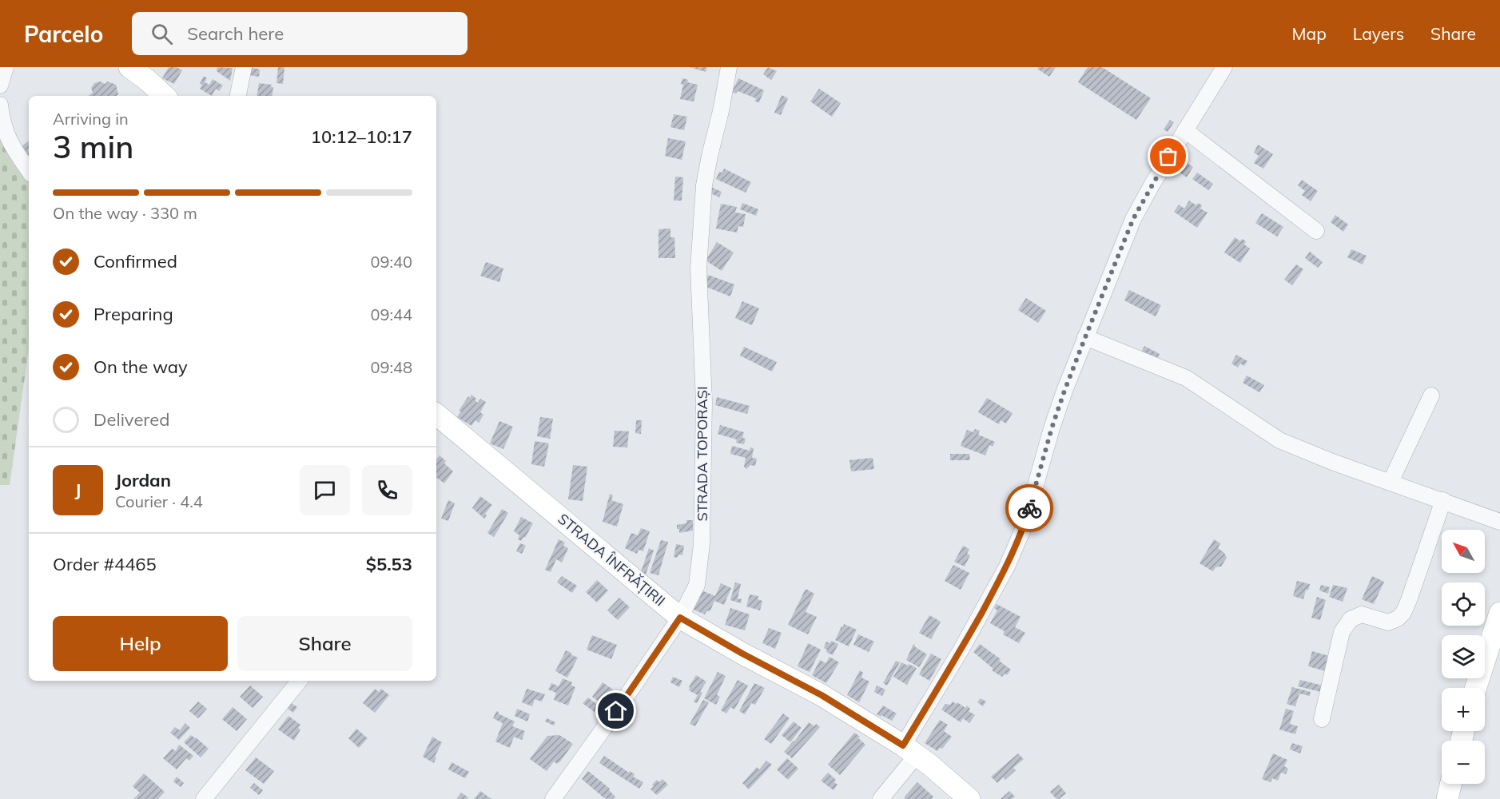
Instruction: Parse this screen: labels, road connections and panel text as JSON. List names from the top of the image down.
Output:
{
  "streets": {
    "main road": ["STRADA ÎNFRĂȚIRII"],
    "street": ["STRADA TOPORAȘI"]
  },
  "crossings": [
    ["STRADA TOPORAȘI", "STRADA ÎNFRĂȚIRII"]
  ],
  "north": "top left",
  "page": {
    "header": "Parcelo",
    "search": "Search here",
    "nav": ["Map", "Layers", "Share"],
    "heading": ["3 min", "Arriving in", "10:12–10:17"],
    "panel": [
      "Jordan",
      "Courier · 4.4",
      "Order #4465",
      "$5.53"
    ],
    "bar": "On the way · 330 m",
    "list": [
      ["Confirmed", "09:40"],
      ["Preparing", "09:44"],
      ["On the way", "09:48"],
      "Delivered"
    ],
    "round": "J",
    "map_buttons": ["+", "−"],
    "buttons": ["Help", "Share"]
  }
}
